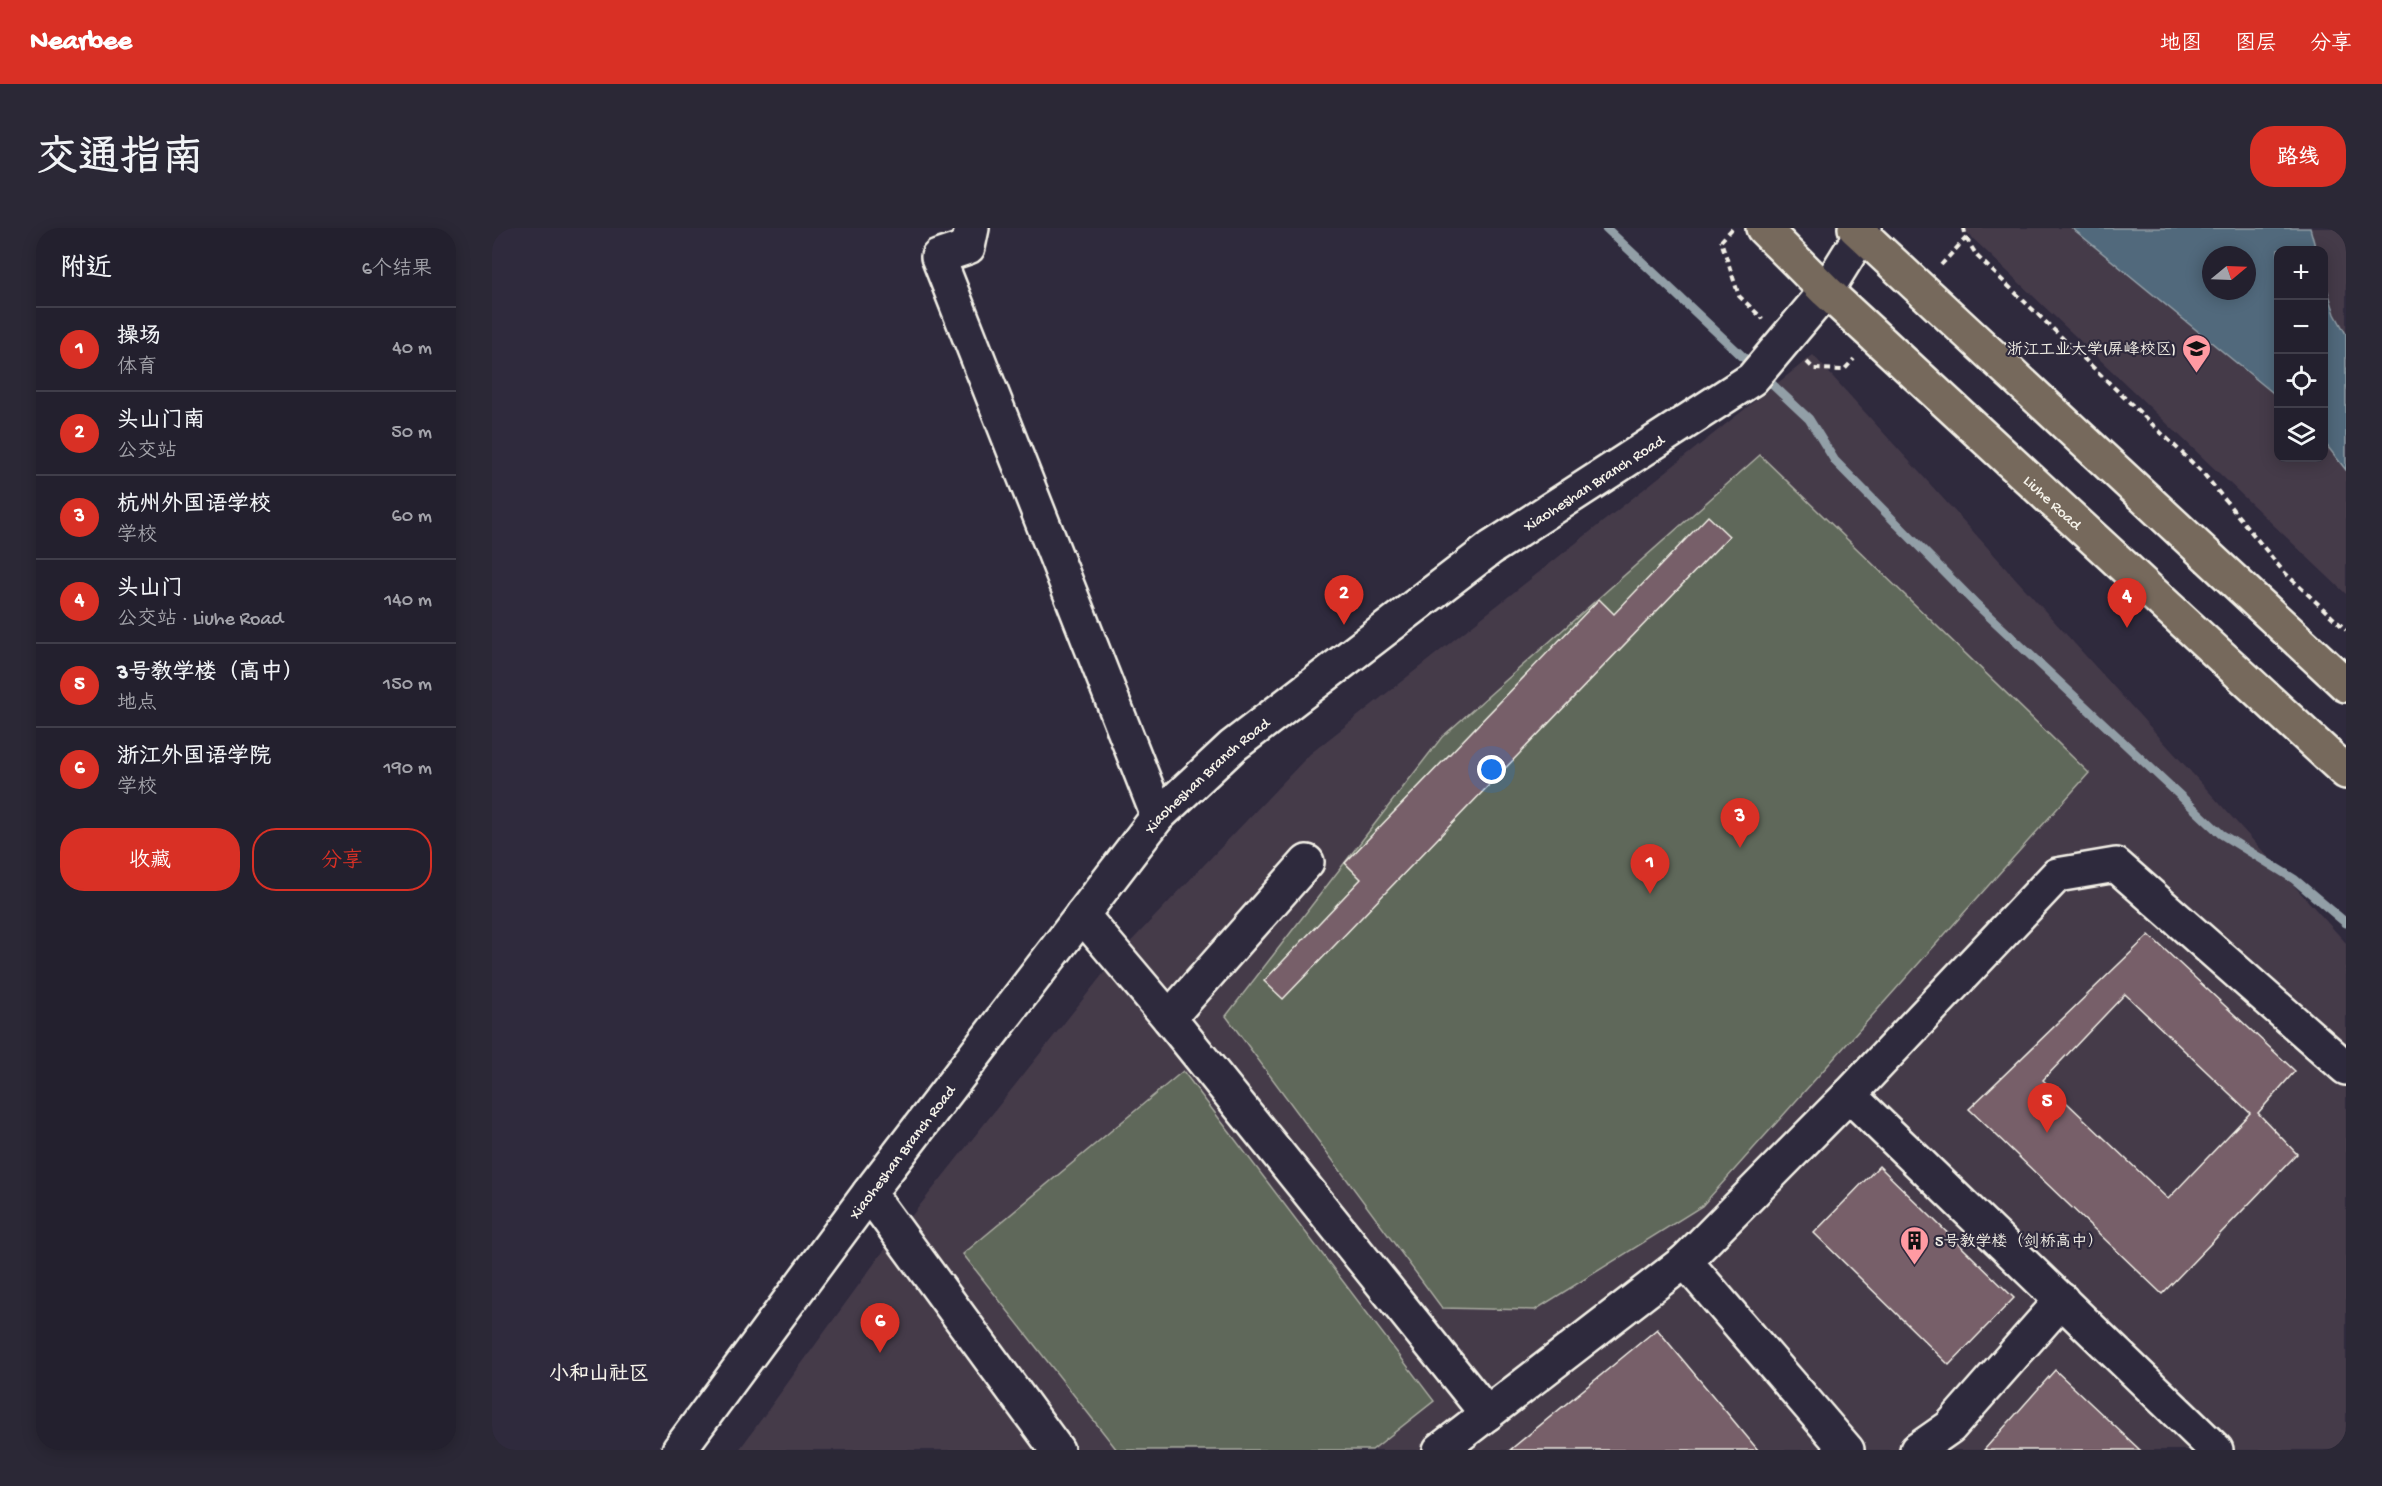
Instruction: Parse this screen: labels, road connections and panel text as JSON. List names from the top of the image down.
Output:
{
  "streets": {
    "main road": ["Liuhe Road"],
    "street": ["Xiaoheshan Branch Road"]
  },
  "crossings": [
    ["Xiaoheshan Branch Road", "Liuhe Road"]
  ],
  "districts": ["小和山社区"],
  "places": {
    "school or university": ["浙江工业大学(屏峰校区)"],
    "building": ["5号教学楼（剑桥高中）"]
  },
  "north": "right",
  "page": {
    "header": "Nearbee",
    "nav": ["地图", "图层", "分享"],
    "title": "交通指南",
    "buttons": [
      "路线",
      ["收藏", "分享"]
    ],
    "heading": ["附近", "6个结果"],
    "map_buttons": ["+", "−"],
    "list": [
      {
        "mark": "1",
        "name": "操场",
        "note": "体育",
        "value": "40 m"
      },
      {
        "mark": "2",
        "name": "头山门南",
        "note": "公交站",
        "value": "50 m"
      },
      {
        "mark": "3",
        "name": "杭州外国语学校",
        "note": "学校",
        "value": "60 m"
      },
      {
        "mark": "4",
        "name": "头山门",
        "note": "公交站 · Liuhe Road",
        "value": "140 m"
      },
      {
        "mark": "5",
        "name": "3号教学楼（高中）",
        "note": "地点",
        "value": "150 m"
      },
      {
        "mark": "6",
        "name": "浙江外国语学院",
        "note": "学校",
        "value": "190 m"
      }
    ],
    "pins": [
      "2",
      "4",
      "3",
      "1",
      "5",
      "6"
    ]
  }
}
